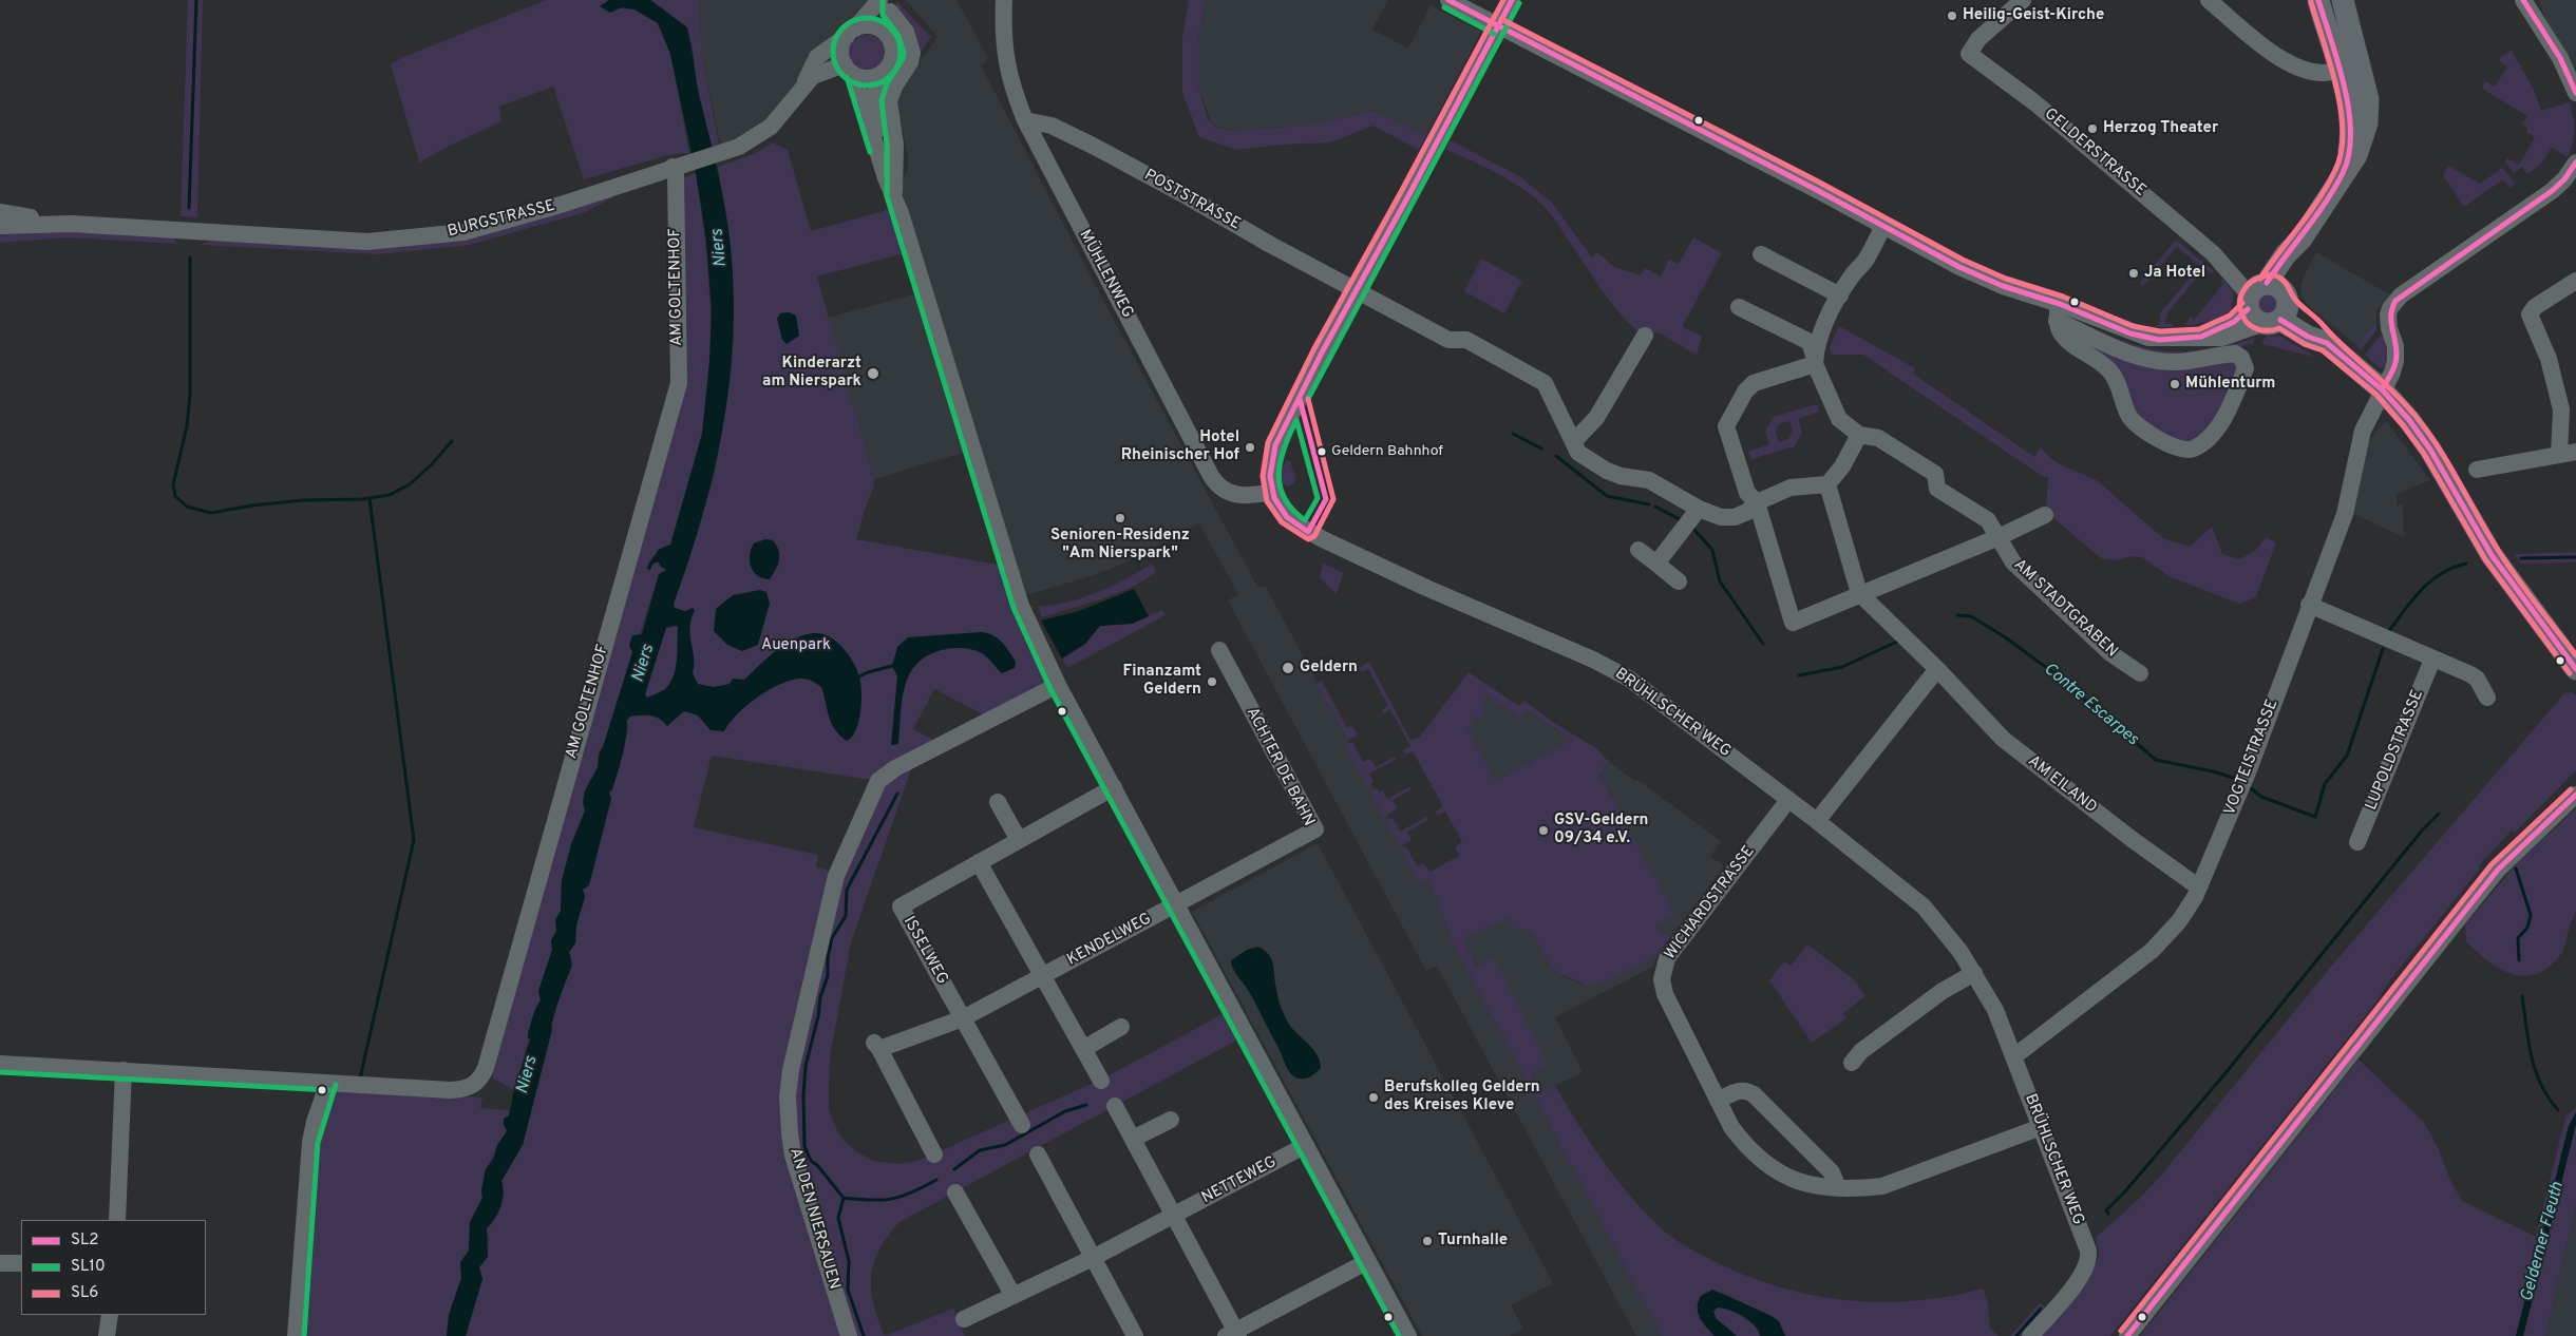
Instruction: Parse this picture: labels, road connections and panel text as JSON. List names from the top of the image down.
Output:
{
  "streets": {
    "street": [
      "GELDERSTRASSE",
      "POSTSTRASSE",
      "BURGSTRASSE",
      "MÜHLENWEG",
      "AM GOLTENHOF",
      "AM STADTGRABEN",
      "BRÜHLSCHER WEG",
      "LUPOLDSTRASSE",
      "VOGTEISTRASSE",
      "ACHTER DE BAHN",
      "AM EILAND",
      "WICHARDSTRASSE",
      "KENDELWEG",
      "ISSELWEG",
      "NETTEWEG",
      "AN DEN NIERSAUEN"
    ]
  },
  "crossings": [
    ["POSTSTRASSE", "MÜHLENWEG"],
    ["POSTSTRASSE", "AM EILAND"],
    ["BURGSTRASSE", "AM GOLTENHOF"],
    ["MÜHLENWEG", "BRÜHLSCHER WEG"],
    ["BRÜHLSCHER WEG", "VOGTEISTRASSE"],
    ["BRÜHLSCHER WEG", "WICHARDSTRASSE"],
    ["VOGTEISTRASSE", "AM EILAND"],
    ["ACHTER DE BAHN", "KENDELWEG"],
    ["KENDELWEG", "ISSELWEG"]
  ],
  "water": ["Niers", "Contre Escarpes", "Gelderner Fleuth"],
  "parks": ["Auenpark"],
  "places": [
    "Heilig-Geist-Kirche",
    "Herzog Theater",
    "Ja Hotel",
    "Kinderarzt am Nierspark",
    "Mühlenturm",
    "Hotel Rheinischer Hof",
    "Geldern Bahnhof",
    "Senioren-Residenz \"Am Nierspark\"",
    "Geldern",
    "Finanzamt Geldern",
    "GSV-Geldern 09/34 e.V.",
    "Berufskolleg Geldern des Kreises Kleve",
    "Turnhalle"
  ],
  "lines": ["transit line SL2", "transit line SL10", "transit line SL6"],
  "legend": ["SL2", "SL10", "SL6"]
}
